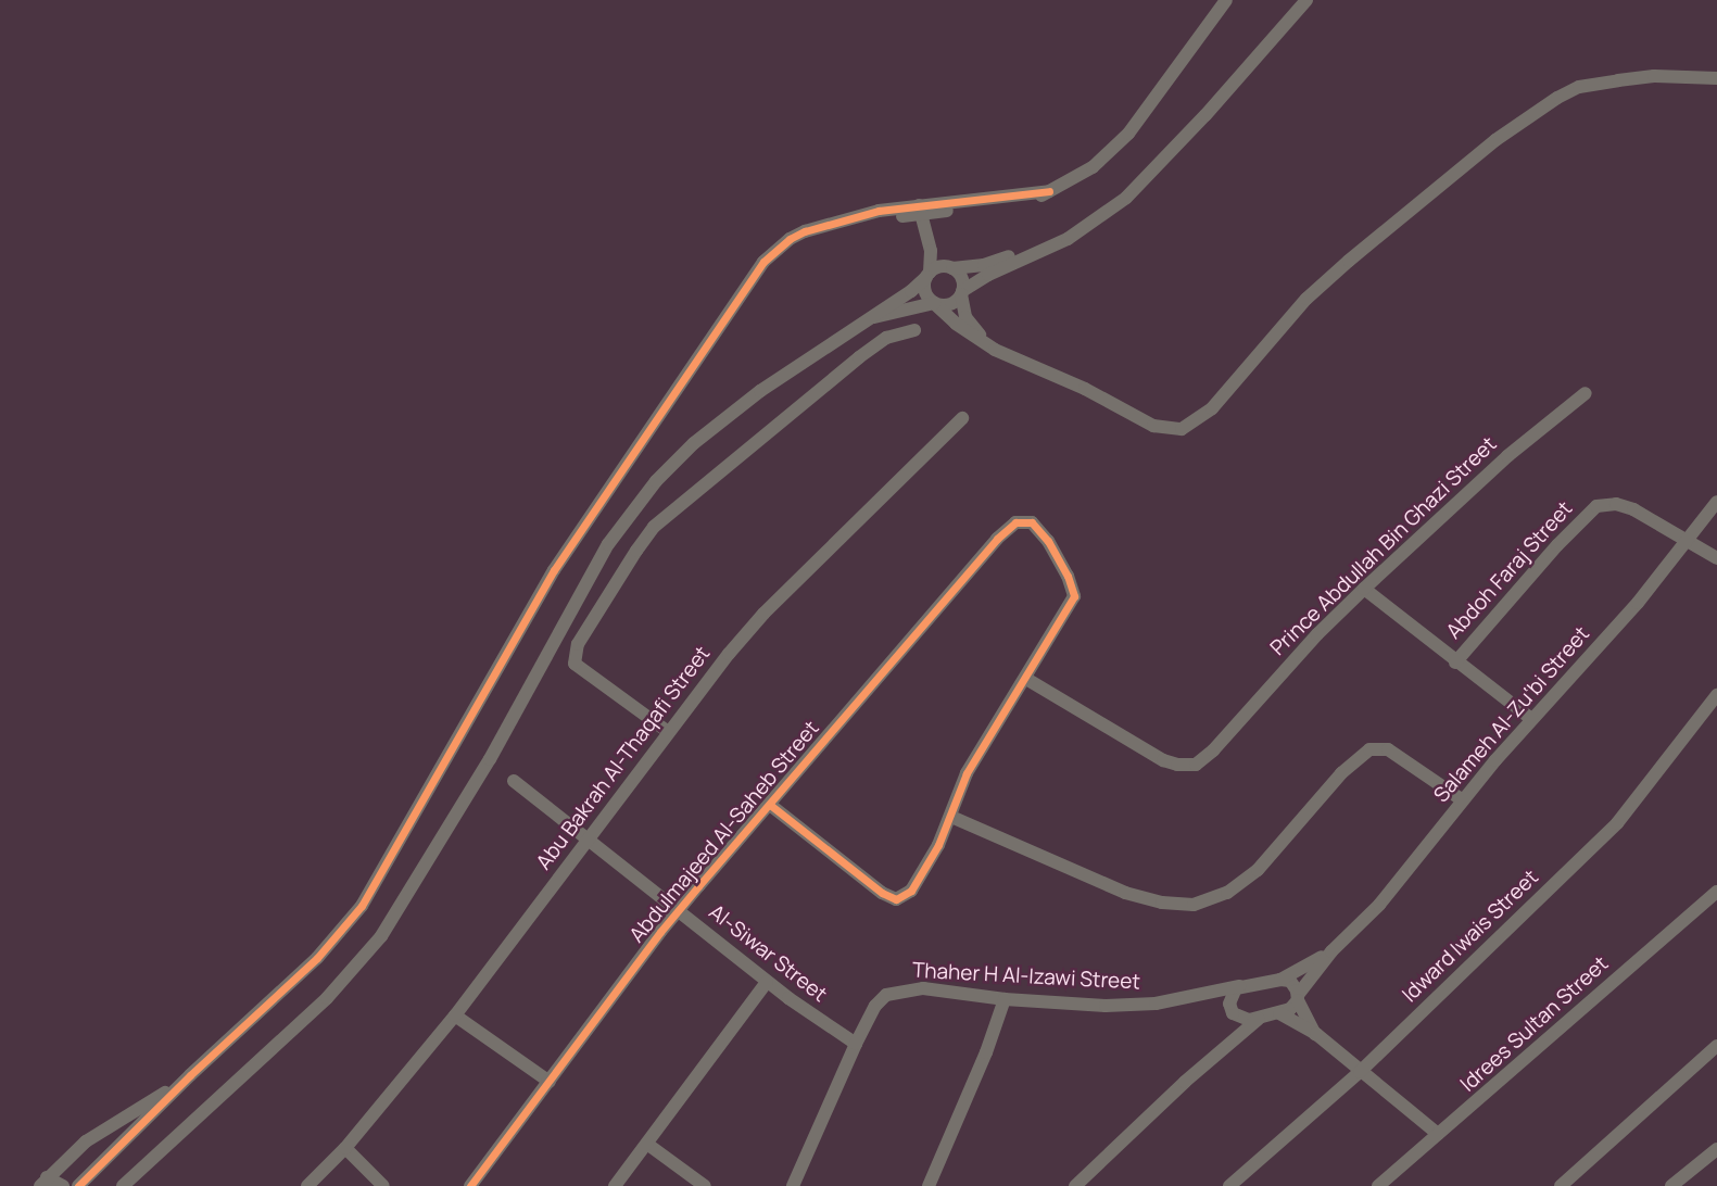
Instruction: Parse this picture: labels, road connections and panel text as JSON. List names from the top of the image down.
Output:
{
  "streets": {
    "street": [
      "Prince Abdullah Bin Ghazi Street",
      "Abdoh Faraj Street",
      "Salameh Al-Zu‘bi Street",
      "Abu Bakrah Al-Thaqafi Street",
      "Abdulmajeed Al-Saheb Street",
      "Idward Iwais Street",
      "Al-Siwar Street",
      "Thaher H Al-Izawi Street",
      "Idrees Sultan Street"
    ]
  },
  "crossings": [
    ["Prince Abdullah Bin Ghazi Street", "Abdulmajeed Al-Saheb Street"],
    ["Abdoh Faraj Street", "Salameh Al-Zu‘bi Street"],
    ["Salameh Al-Zu‘bi Street", "Thaher H Al-Izawi Street"],
    ["Abu Bakrah Al-Thaqafi Street", "Al-Siwar Street"],
    ["Abdulmajeed Al-Saheb Street", "Al-Siwar Street"],
    ["Al-Siwar Street", "Thaher H Al-Izawi Street"]
  ]
}
